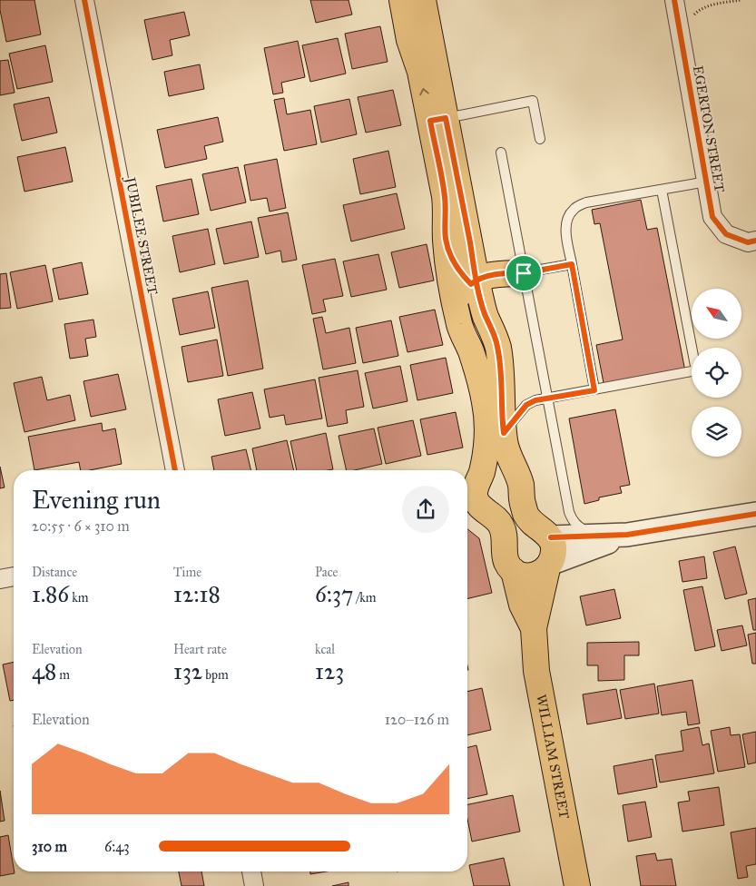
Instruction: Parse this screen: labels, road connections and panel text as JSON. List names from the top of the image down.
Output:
{
  "streets": {
    "main road": ["WILLIAM STREET"],
    "street": ["EGERTON STREET", "JUBILEE STREET"]
  },
  "north": "top left",
  "page": {
    "heading": ["Evening run", "20:55 · 6 × 310 m"],
    "stats": [
      ["Distance", "1.86 km"],
      ["Time", "12:18"],
      ["Pace", "6:37 /km"],
      ["Elevation", "48 m"],
      ["Heart rate", "132 bpm"],
      ["kcal", "123"]
    ],
    "chart": ["Elevation", "120–126 m"],
    "list": [
      {
        "name": "310 m",
        "note": "6:43"
      }
    ]
  }
}
